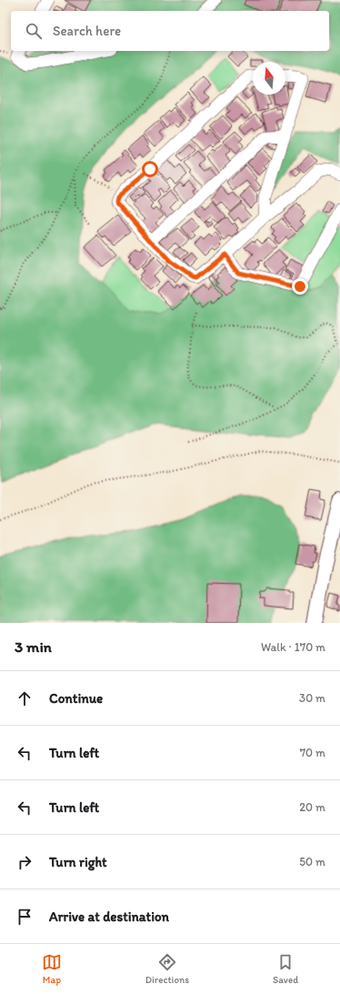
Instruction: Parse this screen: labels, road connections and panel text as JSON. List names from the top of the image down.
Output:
{
  "north": "top",
  "page": {
    "search": "Search here",
    "heading": ["3 min", "Walk · 170 m"],
    "list": [
      ["Continue", "30 m"],
      ["Turn left", "70 m"],
      ["Turn left", "20 m"],
      ["Turn right", "50 m"],
      "Arrive at destination"
    ],
    "nav": ["Map", "Directions", "Saved"]
  }
}
